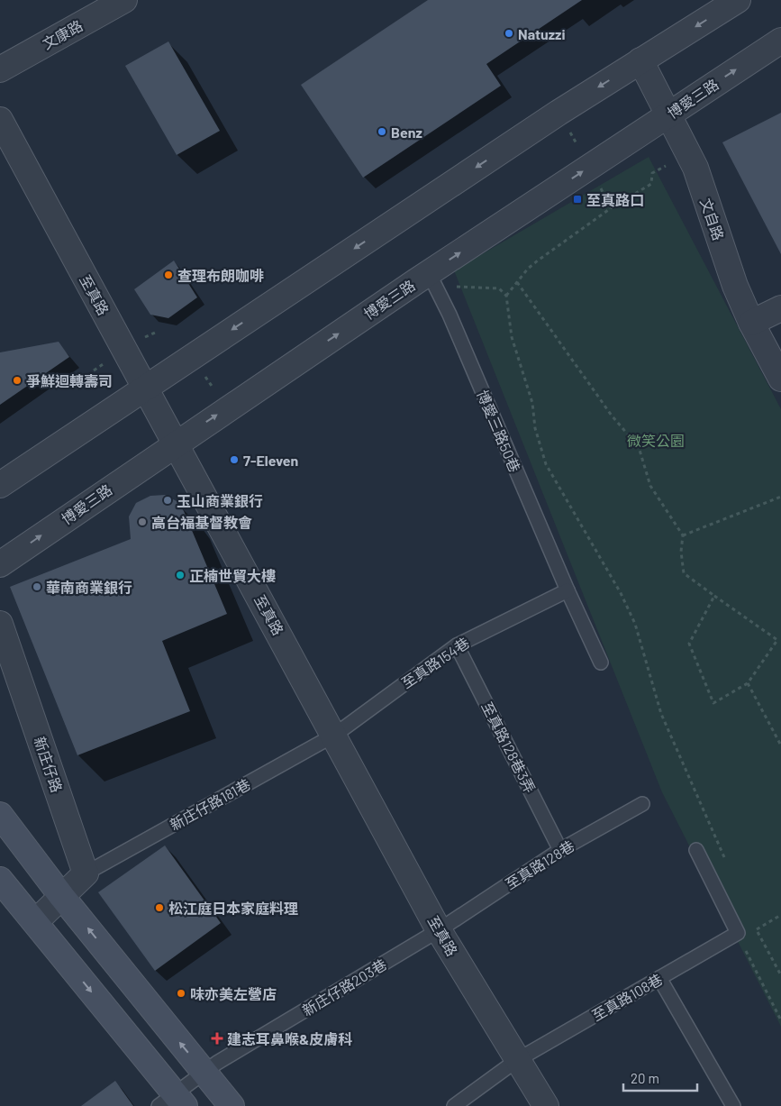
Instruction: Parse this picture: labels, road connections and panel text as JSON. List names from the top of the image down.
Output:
{
  "streets": {
    "street": [
      "文康路",
      "博愛三路",
      "文自路",
      "至真路",
      "新庄仔路"
    ],
    "lane": [
      "博愛三路50巷",
      "至真路154巷",
      "至真路128巷3弄",
      "新庄仔路181巷",
      "至真路128巷",
      "新庄仔路203巷",
      "至真路108巷"
    ]
  },
  "crossings": [
    ["博愛三路", "文自路"],
    ["博愛三路", "至真路"],
    ["博愛三路", "博愛三路50巷"],
    ["至真路", "至真路154巷"],
    ["至真路", "新庄仔路181巷"],
    ["至真路", "至真路128巷"],
    ["至真路", "新庄仔路203巷"],
    ["至真路", "至真路108巷"],
    ["博愛三路50巷", "至真路154巷"],
    ["至真路154巷", "至真路128巷3弄"],
    ["至真路154巷", "新庄仔路181巷"],
    ["至真路128巷3弄", "至真路128巷"],
    ["新庄仔路", "新庄仔路181巷"],
    ["至真路128巷", "新庄仔路203巷"]
  ],
  "parks": ["微笑公園"],
  "places": {
    "other": [
      "Natuzzi",
      "Benz",
      "查理布朗咖啡",
      "爭鮮迴轉壽司",
      "7-Eleven",
      "玉山商業銀行",
      "高台福基督教會",
      "正楠世貿大樓",
      "華南商業銀行",
      "松江庭日本家庭料理",
      "味亦美左營店"
    ],
    "transit": ["至真路口"],
    "health": ["建志耳鼻喉&皮膚科"]
  },
  "scale_bar": "20 m"
}
